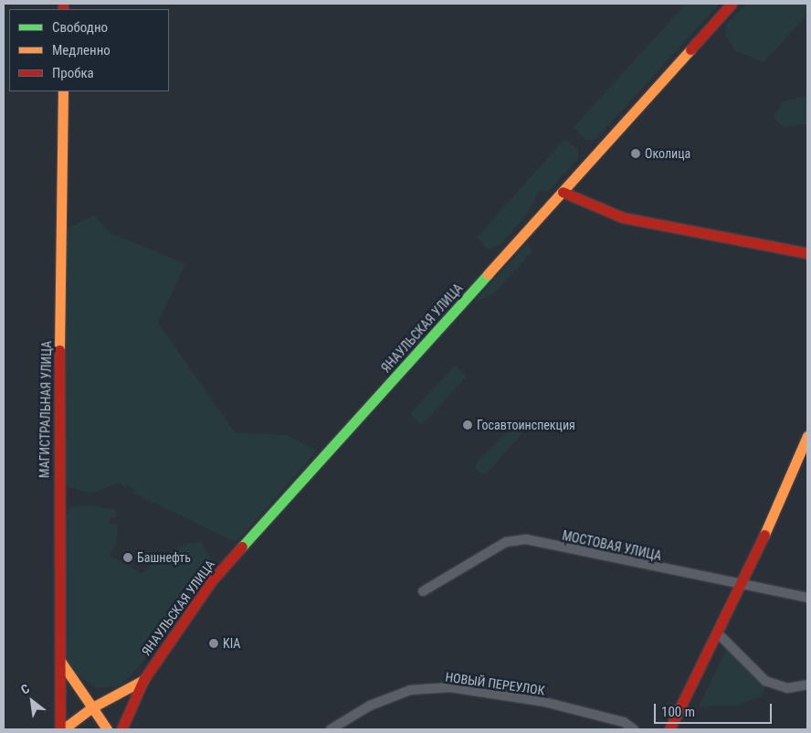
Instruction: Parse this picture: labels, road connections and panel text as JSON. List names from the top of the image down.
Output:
{
  "streets": {
    "main road": ["ЯНАУЛЬСКАЯ УЛИЦА", "МАГИСТРАЛЬНАЯ УЛИЦА"],
    "street": ["МОСТОВАЯ УЛИЦА", "НОВЫЙ ПЕРЕУЛОК"]
  },
  "crossings": [
    ["ЯНАУЛЬСКАЯ УЛИЦА", "МАГИСТРАЛЬНАЯ УЛИЦА"]
  ],
  "places": [
    "Околица",
    "Госавтоинспекция",
    "Башнефть",
    "KIA"
  ],
  "legend": ["Свободно", "Медленно", "Пробка"],
  "scale_bar": "100 m",
  "north": "top left"
}
